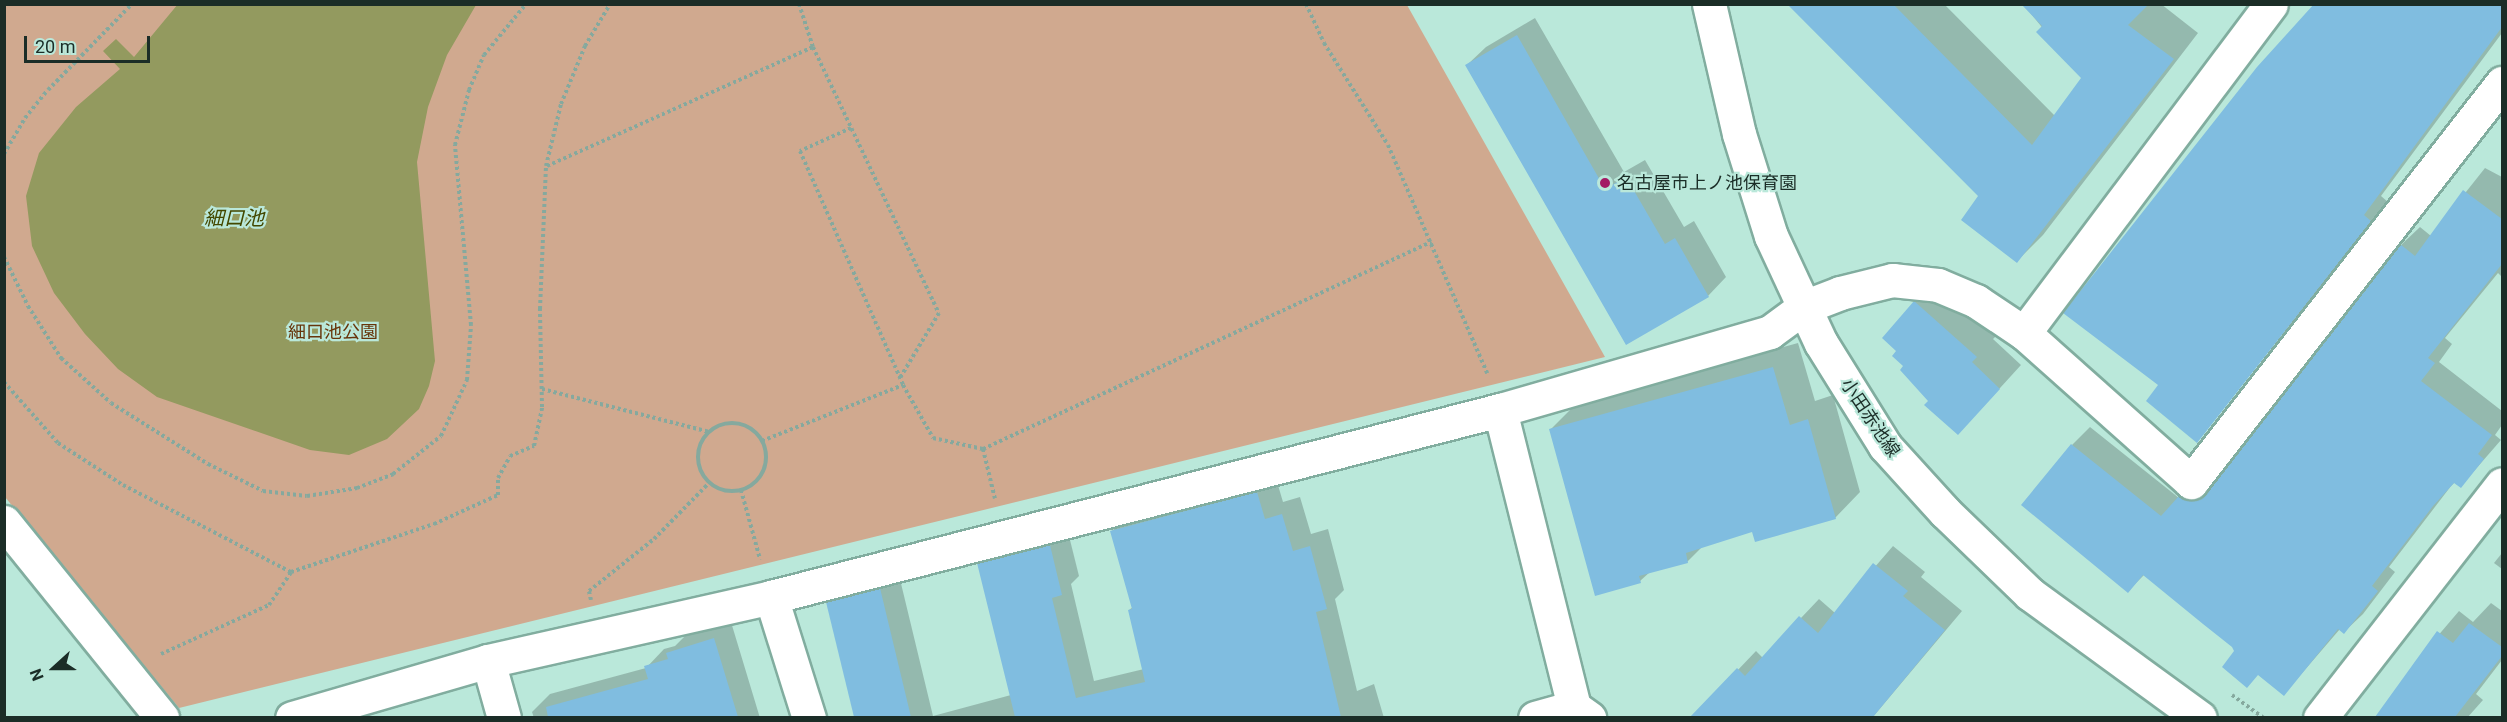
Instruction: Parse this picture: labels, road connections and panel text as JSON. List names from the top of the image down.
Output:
{
  "streets": {
    "street": ["小田赤池線"]
  },
  "water": ["細口池"],
  "parks": ["細口池公園"],
  "places": ["名古屋市上ノ池保育園"],
  "scale_bar": "20 m",
  "north": "left"
}
